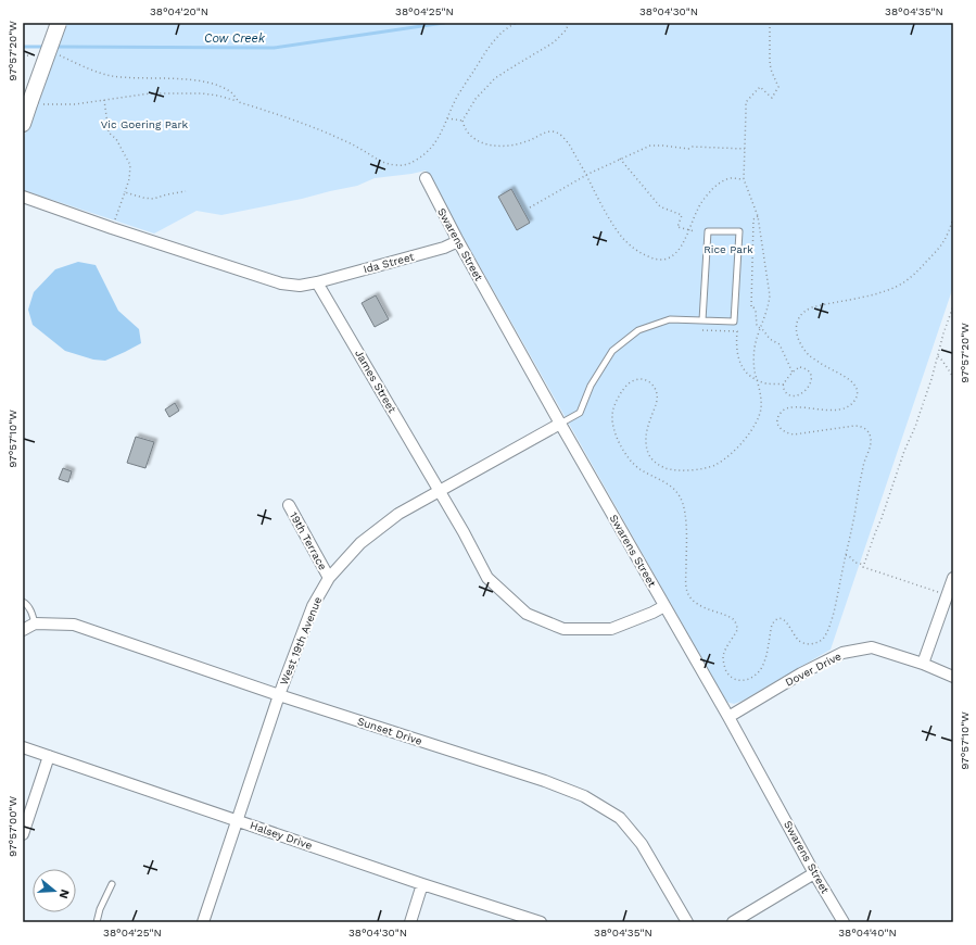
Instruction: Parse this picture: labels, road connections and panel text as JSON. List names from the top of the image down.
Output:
{
  "streets": {
    "street": [
      "Swarens Street",
      "Ida Street",
      "James Street",
      "19th Terrace",
      "West 19th Avenue",
      "Dover Drive",
      "Sunset Drive",
      "Halsey Drive"
    ]
  },
  "crossings": [
    ["Swarens Street", "Ida Street"],
    ["Swarens Street", "James Street"],
    ["Swarens Street", "West 19th Avenue"],
    ["Swarens Street", "Dover Drive"],
    ["Ida Street", "James Street"],
    ["James Street", "West 19th Avenue"],
    ["19th Terrace", "West 19th Avenue"],
    ["West 19th Avenue", "Sunset Drive"],
    ["West 19th Avenue", "Halsey Drive"]
  ],
  "water": ["Cow Creek"],
  "parks": ["Vic Goering Park", "Rice Park"],
  "north": "right",
  "coordinates": [
    "38°04'20\"N",
    "38°04'25\"N",
    "38°04'30\"N",
    "38°04'35\"N",
    "97°57'20\"W",
    "97°57'10\"W",
    "97°57'00\"W",
    "38°04'40\"N"
  ]
}
